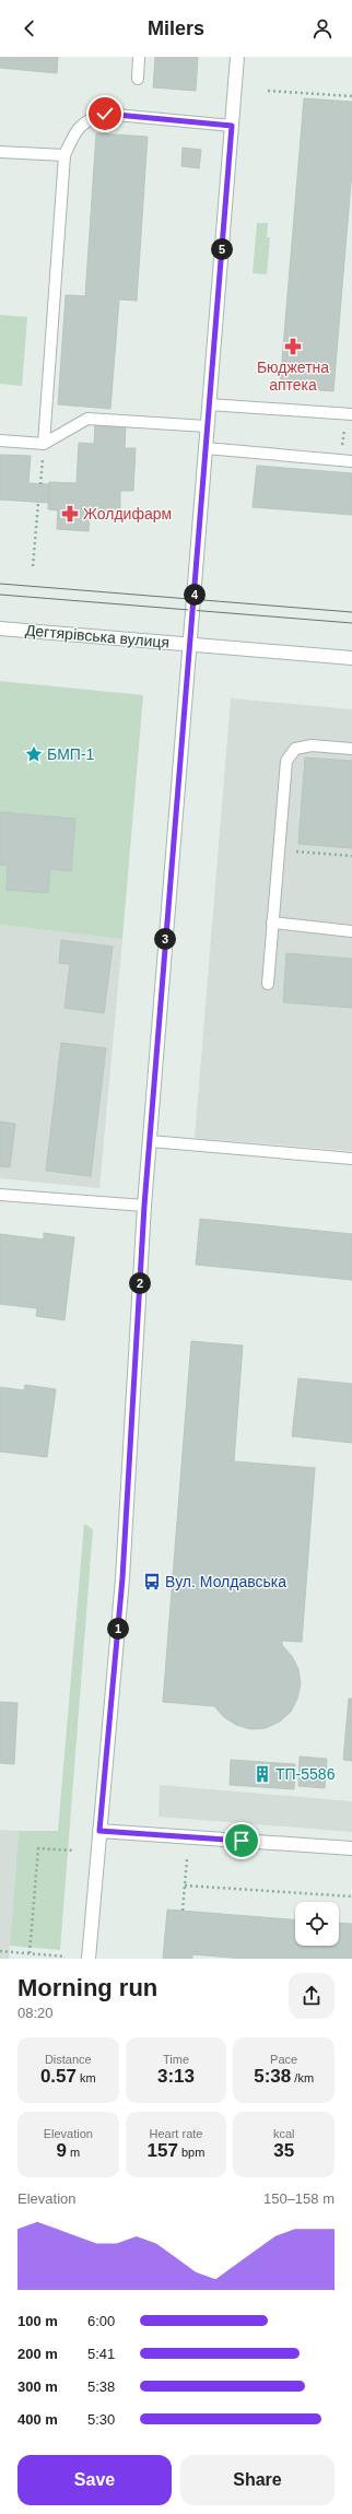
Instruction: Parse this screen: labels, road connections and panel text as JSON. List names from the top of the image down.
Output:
{
  "streets": {
    "street": ["Дегтярівська вулиця"]
  },
  "places": {
    "pharmacy": ["Бюджетна аптека", "Жолдифарм"],
    "place": ["БМП-1"],
    "bus stop": ["Вул. Молдавська"],
    "building": ["ТП-5586"]
  },
  "page": {
    "header": "Milers",
    "pins": [
      "5",
      "4",
      "3",
      "2",
      "1"
    ],
    "heading": ["Morning run", "08:20"],
    "stats": [
      ["Distance", "0.57 km"],
      ["Time", "3:13"],
      ["Pace", "5:38 /km"],
      ["Elevation", "9 m"],
      ["Heart rate", "157 bpm"],
      ["kcal", "35"]
    ],
    "chart": ["Elevation", "150–158 m"],
    "list": [
      {
        "name": "100 m",
        "note": "6:00"
      },
      {
        "name": "200 m",
        "note": "5:41"
      },
      {
        "name": "300 m",
        "note": "5:38"
      },
      {
        "name": "400 m",
        "note": "5:30"
      }
    ],
    "buttons": ["Save", "Share"]
  }
}
